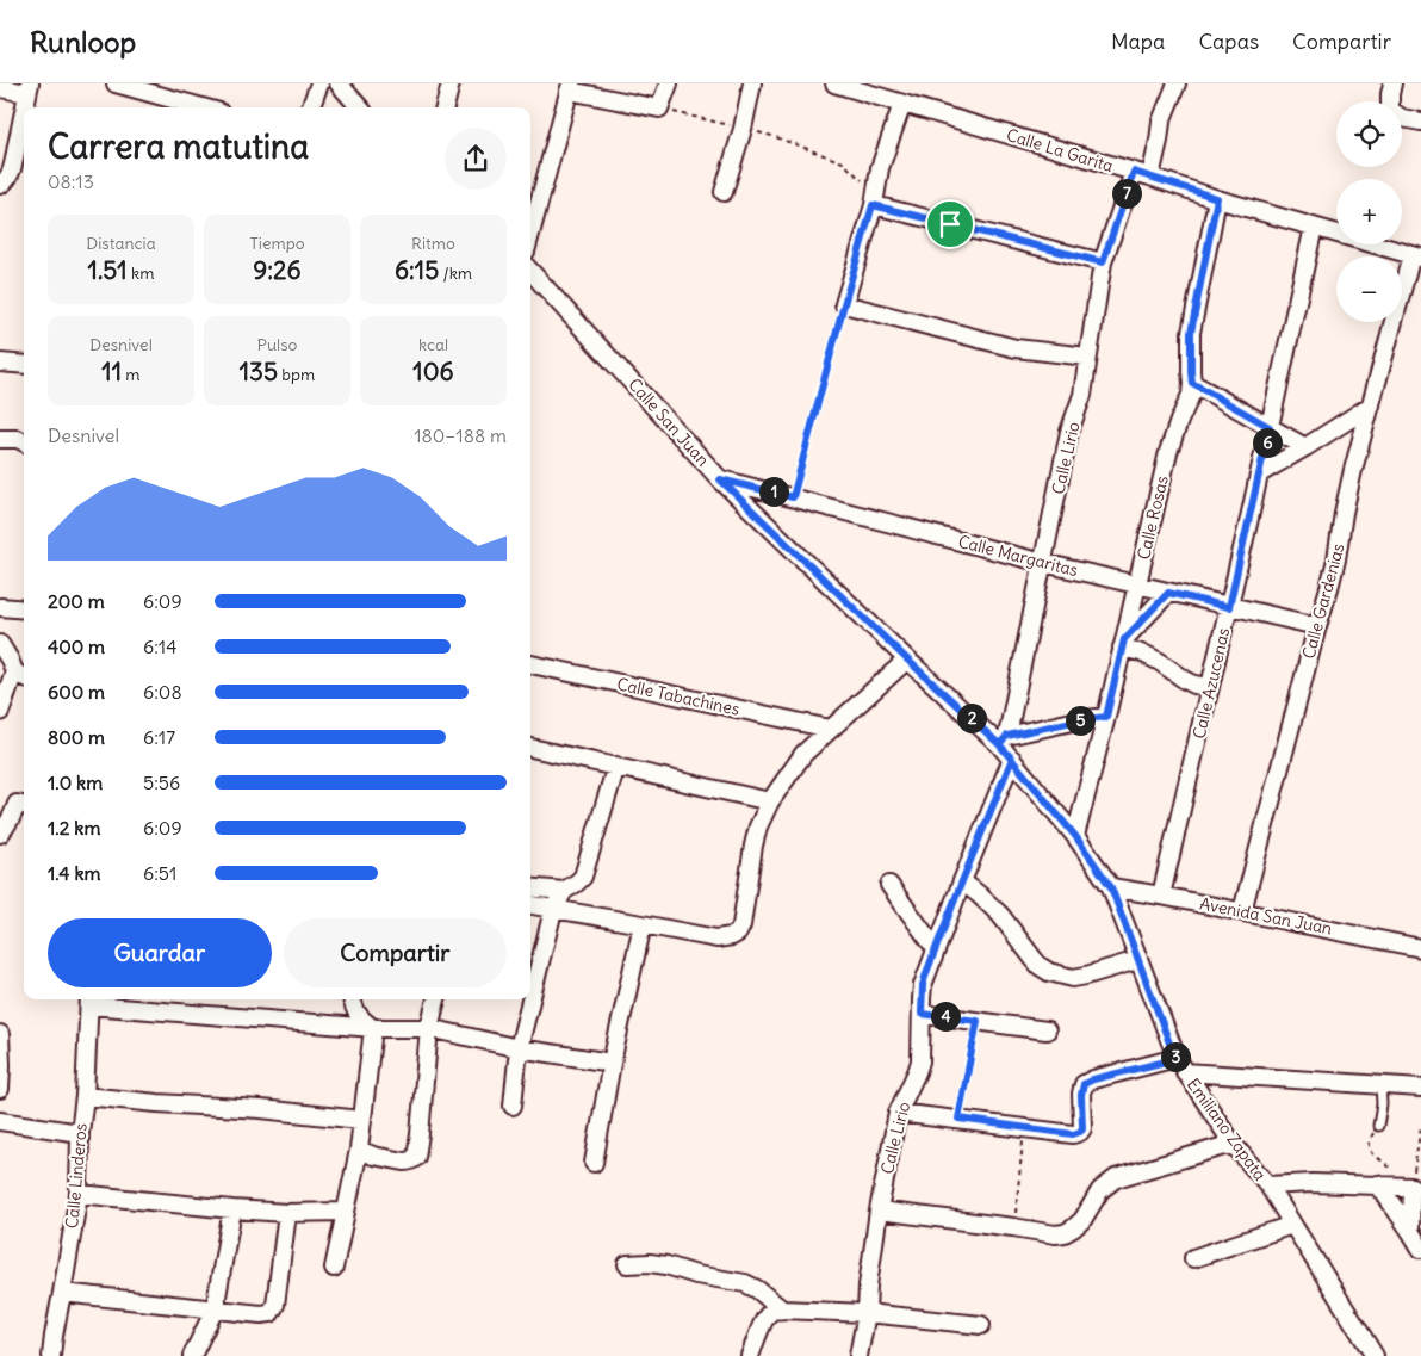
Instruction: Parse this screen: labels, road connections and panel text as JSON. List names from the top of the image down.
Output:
{
  "streets": {
    "street": [
      "Calle La Garita",
      "Calle San Juan",
      "Calle Lirio",
      "Calle Rosas",
      "Calle Margaritas",
      "Calle Gardenias",
      "Calle Azucenas",
      "Calle Tabachines",
      "Avenida San Juan",
      "Emiliano Zapata",
      "Calle Linderos"
    ]
  },
  "crossings": [
    ["Calle La Garita", "Calle Lirio"],
    ["Calle La Garita", "Calle Rosas"],
    ["Calle La Garita", "Calle Gardenias"],
    ["Calle La Garita", "Calle Azucenas"],
    ["Calle San Juan", "Calle Lirio"],
    ["Calle San Juan", "Calle Rosas"],
    ["Calle San Juan", "Calle Margaritas"],
    ["Calle San Juan", "Avenida San Juan"],
    ["Calle San Juan", "Emiliano Zapata"],
    ["Calle Lirio", "Calle Margaritas"],
    ["Calle Rosas", "Calle Margaritas"],
    ["Calle Margaritas", "Calle Gardenias"],
    ["Calle Margaritas", "Calle Azucenas"],
    ["Calle Gardenias", "Avenida San Juan"],
    ["Calle Azucenas", "Avenida San Juan"],
    ["Avenida San Juan", "Emiliano Zapata"]
  ],
  "page": {
    "header": "Runloop",
    "nav": ["Mapa", "Capas", "Compartir"],
    "map_buttons": ["+", "−"],
    "heading": ["Carrera matutina", "08:13"],
    "pins": [
      "7",
      "6",
      "1",
      "2",
      "5",
      "4",
      "3"
    ],
    "stats": [
      ["Distancia", "1.51 km"],
      ["Tiempo", "9:26"],
      ["Ritmo", "6:15 /km"],
      ["Desnivel", "11 m"],
      ["Pulso", "135 bpm"],
      ["kcal", "106"]
    ],
    "chart": ["Desnivel", "180–188 m"],
    "list": [
      {
        "name": "200 m",
        "note": "6:09"
      },
      {
        "name": "400 m",
        "note": "6:14"
      },
      {
        "name": "600 m",
        "note": "6:08"
      },
      {
        "name": "800 m",
        "note": "6:17"
      },
      {
        "name": "1.0 km",
        "note": "5:56"
      },
      {
        "name": "1.2 km",
        "note": "6:09"
      },
      {
        "name": "1.4 km",
        "note": "6:51"
      }
    ],
    "buttons": ["Guardar", "Compartir"]
  }
}
